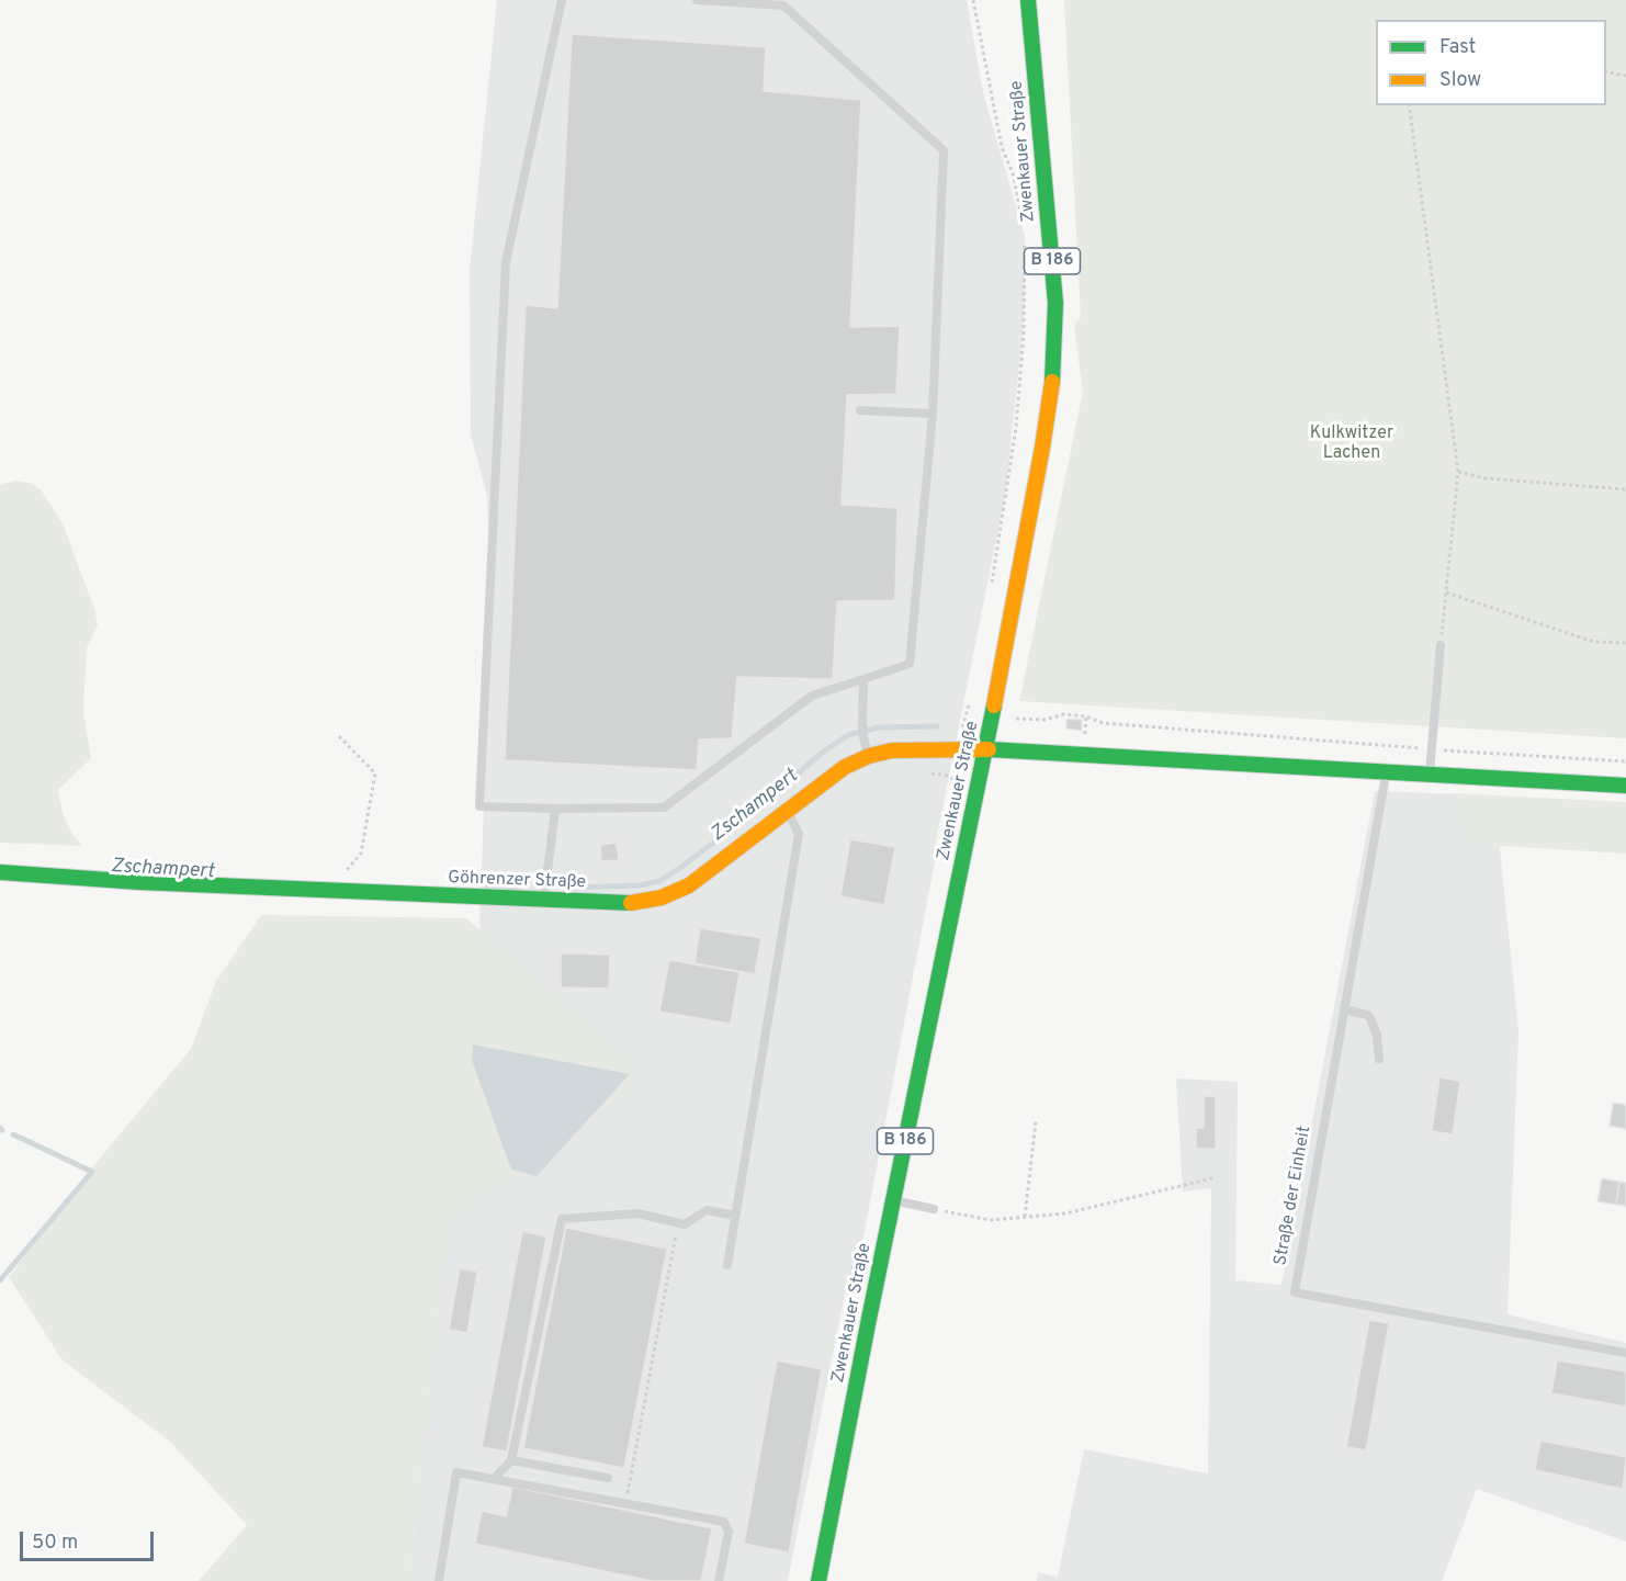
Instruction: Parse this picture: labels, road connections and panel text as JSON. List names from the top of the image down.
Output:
{
  "streets": {
    "street": ["Zwenkauer Straße", "B 186", "Göhrenzer Straße"],
    "lane": ["Straße der Einheit"]
  },
  "crossings": [
    ["Zwenkauer Straße", "Göhrenzer Straße"]
  ],
  "water": ["Zschampert"],
  "parks": ["Kulkwitzer Lachen"],
  "legend": ["Fast", "Slow"],
  "scale_bar": "50 m"
}
